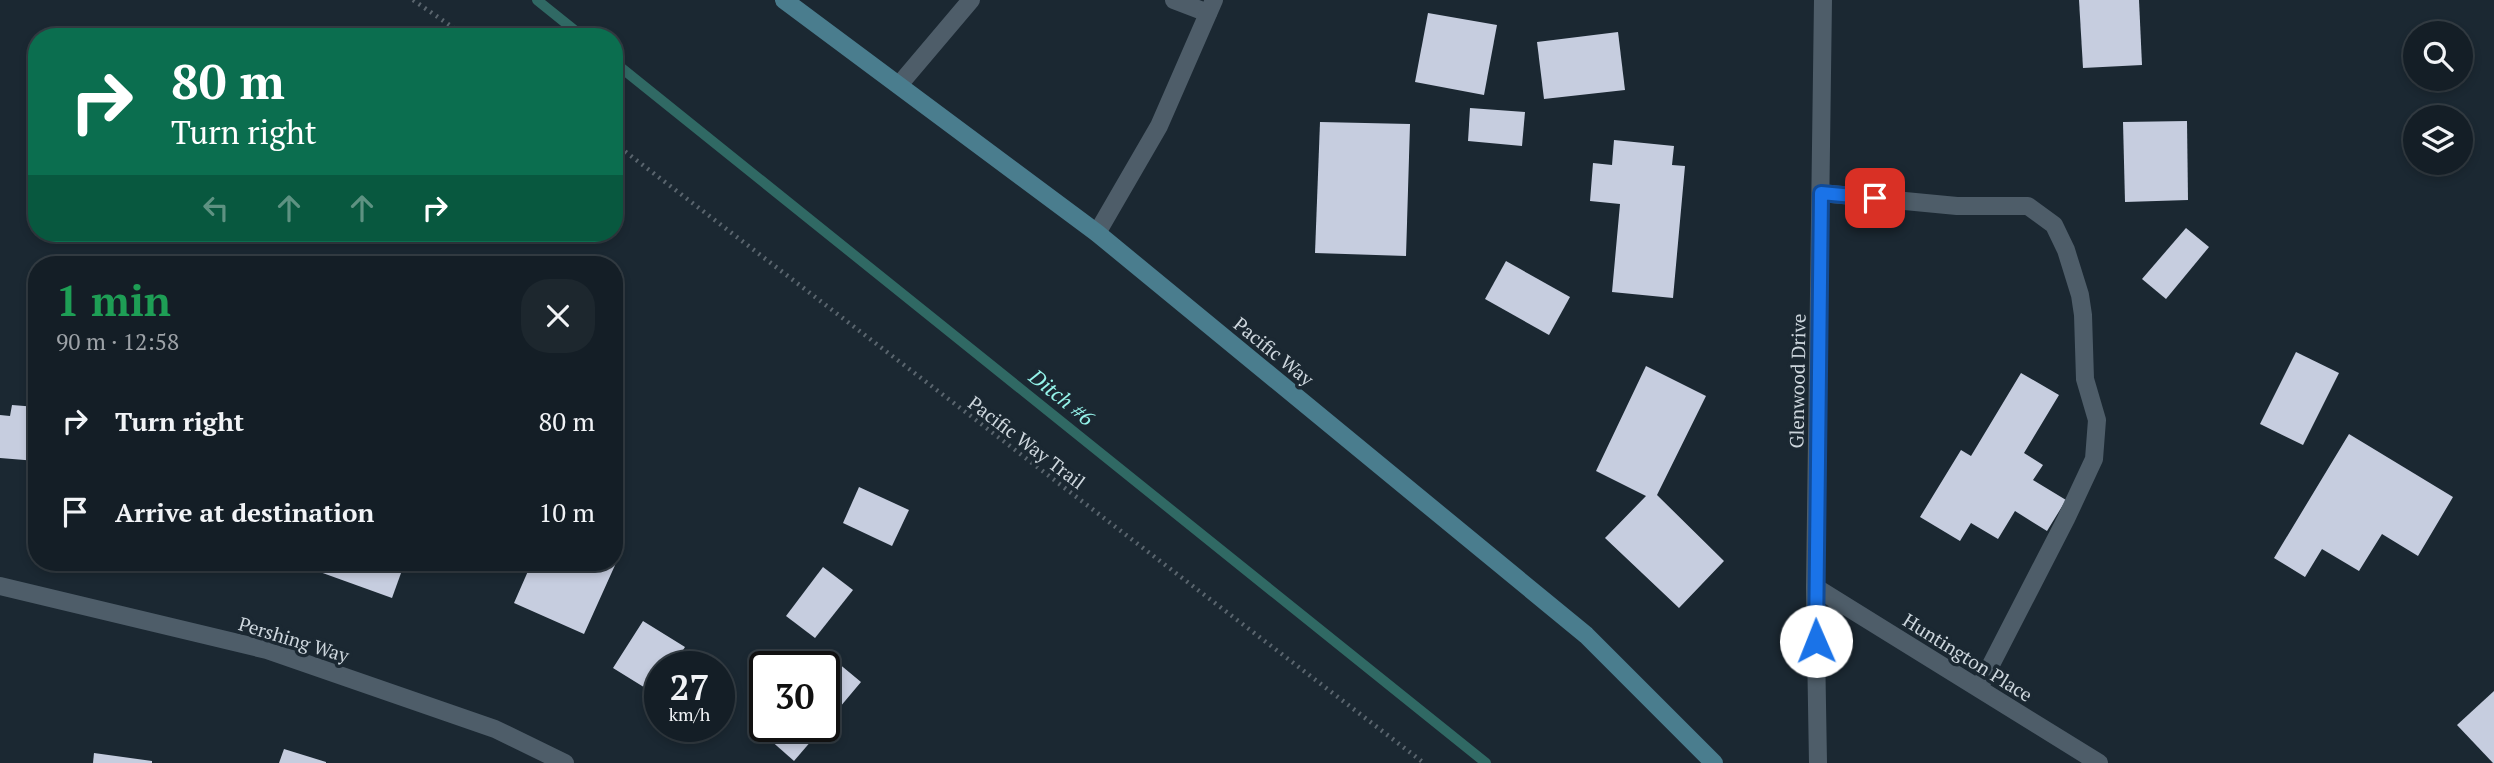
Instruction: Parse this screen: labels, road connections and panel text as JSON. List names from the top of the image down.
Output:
{
  "streets": {
    "main road": ["Pacific Way"],
    "street": ["Glenwood Drive", "Pershing Way", "Huntington Place"],
    "path": ["Pacific Way Trail"]
  },
  "crossings": [
    ["Glenwood Drive", "Huntington Place"]
  ],
  "water": ["Ditch #6"],
  "page": {
    "turn": ["80 m", "Turn right"],
    "heading": ["1 min", "90 m · 12:58"],
    "list": [
      {
        "name": "Turn right",
        "value": "80 m"
      },
      {
        "name": "Arrive at destination",
        "value": "10 m"
      }
    ],
    "speed": "27 km/h",
    "limit": "30"
  }
}
